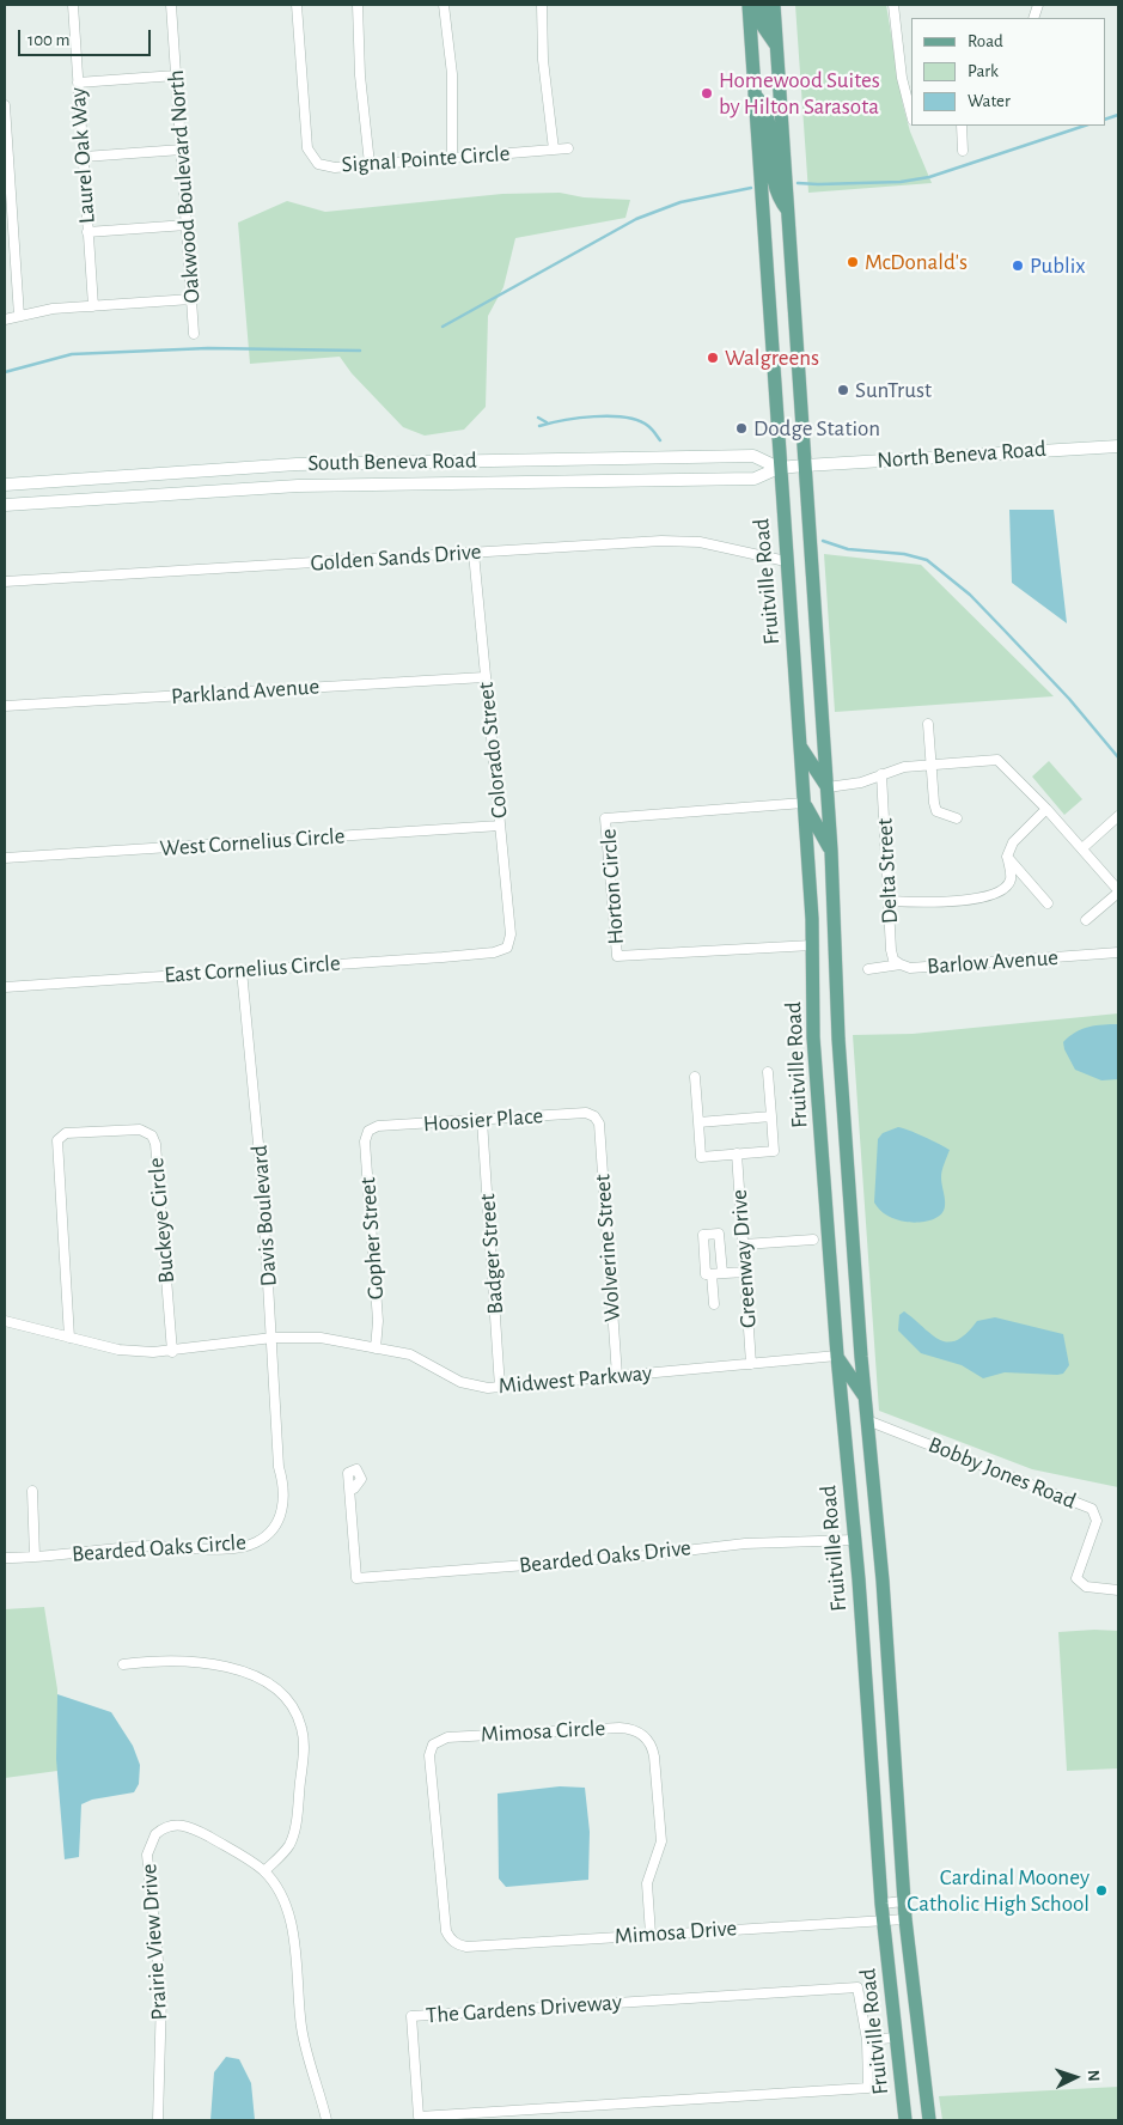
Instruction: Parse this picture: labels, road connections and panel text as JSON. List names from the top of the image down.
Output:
{
  "streets": {
    "main road": ["North Beneva Road", "South Beneva Road", "Fruitville Road"],
    "street": [
      "Laurel Oak Way",
      "Signal Pointe Circle",
      "Oakwood Boulevard North",
      "Golden Sands Drive",
      "Parkland Avenue",
      "Colorado Street",
      "West Cornelius Circle",
      "Delta Street",
      "Horton Circle",
      "Barlow Avenue",
      "East Cornelius Circle",
      "Hoosier Place",
      "Davis Boulevard",
      "Buckeye Circle",
      "Gopher Street",
      "Wolverine Street",
      "Badger Street",
      "Greenway Drive",
      "Midwest Parkway",
      "Bobby Jones Road",
      "Bearded Oaks Circle",
      "Bearded Oaks Drive",
      "Mimosa Circle",
      "Mimosa Drive",
      "Prairie View Drive",
      "The Gardens Driveway"
    ]
  },
  "crossings": [
    ["North Beneva Road", "South Beneva Road"],
    ["North Beneva Road", "Fruitville Road"],
    ["South Beneva Road", "Fruitville Road"],
    ["Golden Sands Drive", "Fruitville Road"],
    ["Golden Sands Drive", "Colorado Street"],
    ["Fruitville Road", "Horton Circle"],
    ["Fruitville Road", "Midwest Parkway"],
    ["Fruitville Road", "Bobby Jones Road"],
    ["Fruitville Road", "Bearded Oaks Drive"],
    ["Fruitville Road", "Mimosa Drive"],
    ["Parkland Avenue", "Colorado Street"],
    ["Colorado Street", "West Cornelius Circle"],
    ["Colorado Street", "East Cornelius Circle"],
    ["Delta Street", "Barlow Avenue"],
    ["East Cornelius Circle", "Davis Boulevard"],
    ["Hoosier Place", "Gopher Street"],
    ["Hoosier Place", "Wolverine Street"],
    ["Hoosier Place", "Badger Street"],
    ["Davis Boulevard", "Midwest Parkway"],
    ["Davis Boulevard", "Bearded Oaks Circle"],
    ["Buckeye Circle", "Midwest Parkway"],
    ["Gopher Street", "Midwest Parkway"],
    ["Wolverine Street", "Midwest Parkway"],
    ["Badger Street", "Midwest Parkway"],
    ["Greenway Drive", "Midwest Parkway"],
    ["Mimosa Circle", "Mimosa Drive"]
  ],
  "places": [
    "Homewood Suites by Hilton Sarasota",
    "McDonald's",
    "Publix",
    "Walgreens",
    "SunTrust",
    "Dodge Station",
    "Cardinal Mooney Catholic High School"
  ],
  "legend": ["Road", "Park", "Water"],
  "scale_bar": "100 m",
  "north": "right"
}
